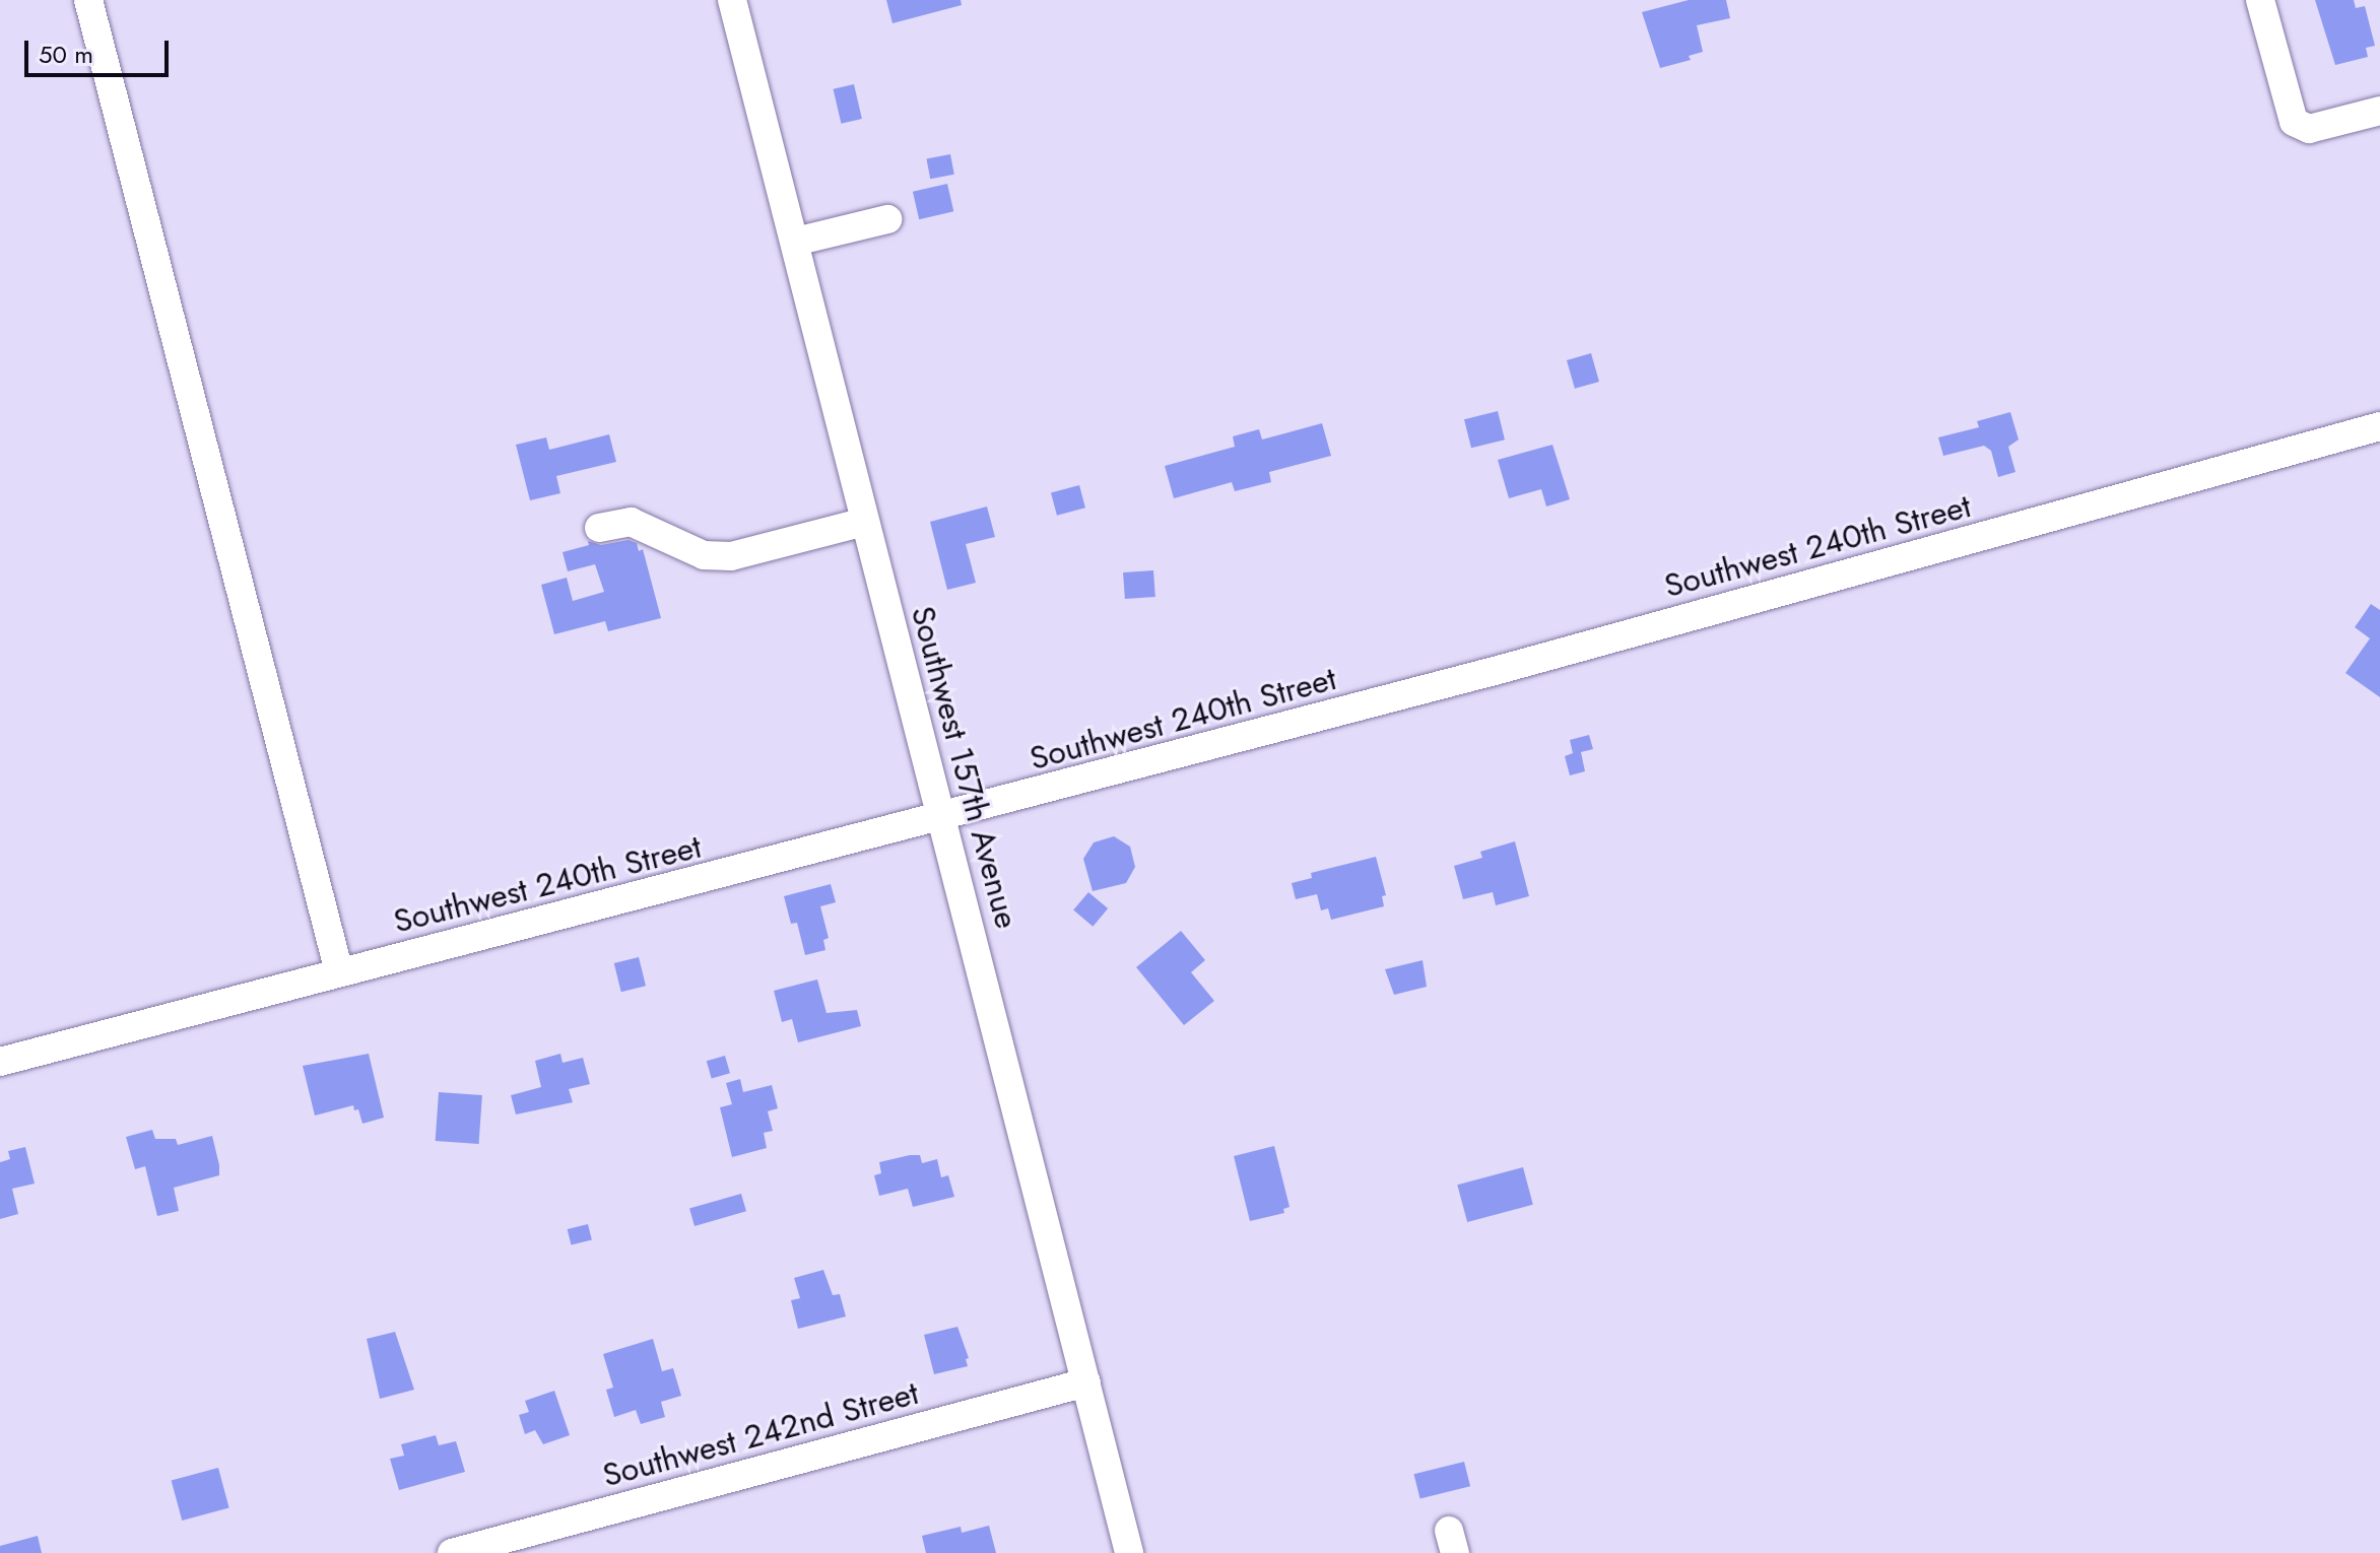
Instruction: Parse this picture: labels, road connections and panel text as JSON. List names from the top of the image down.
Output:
{
  "streets": {
    "street": ["Southwest 240th Street", "Southwest 157th Avenue", "Southwest 242nd Street"]
  },
  "crossings": [
    ["Southwest 240th Street", "Southwest 157th Avenue"],
    ["Southwest 157th Avenue", "Southwest 242nd Street"]
  ],
  "scale_bar": "50 m"
}
